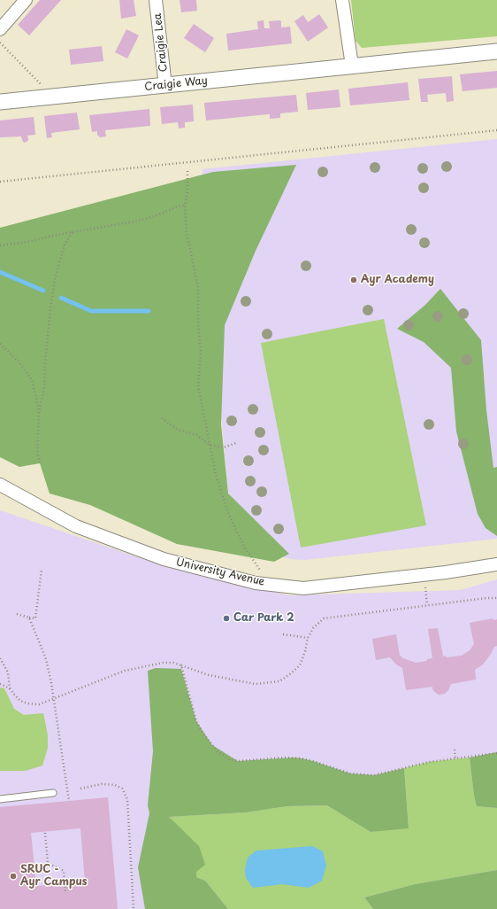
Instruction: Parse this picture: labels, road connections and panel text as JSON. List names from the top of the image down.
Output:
{
  "streets": {
    "street": ["Craigie Lea", "Craigie Way", "University Avenue"]
  },
  "crossings": [
    ["Craigie Lea", "Craigie Way"]
  ],
  "places": ["Ayr Academy", "Car Park 2", "SRUC - Ayr Campus"]
}
